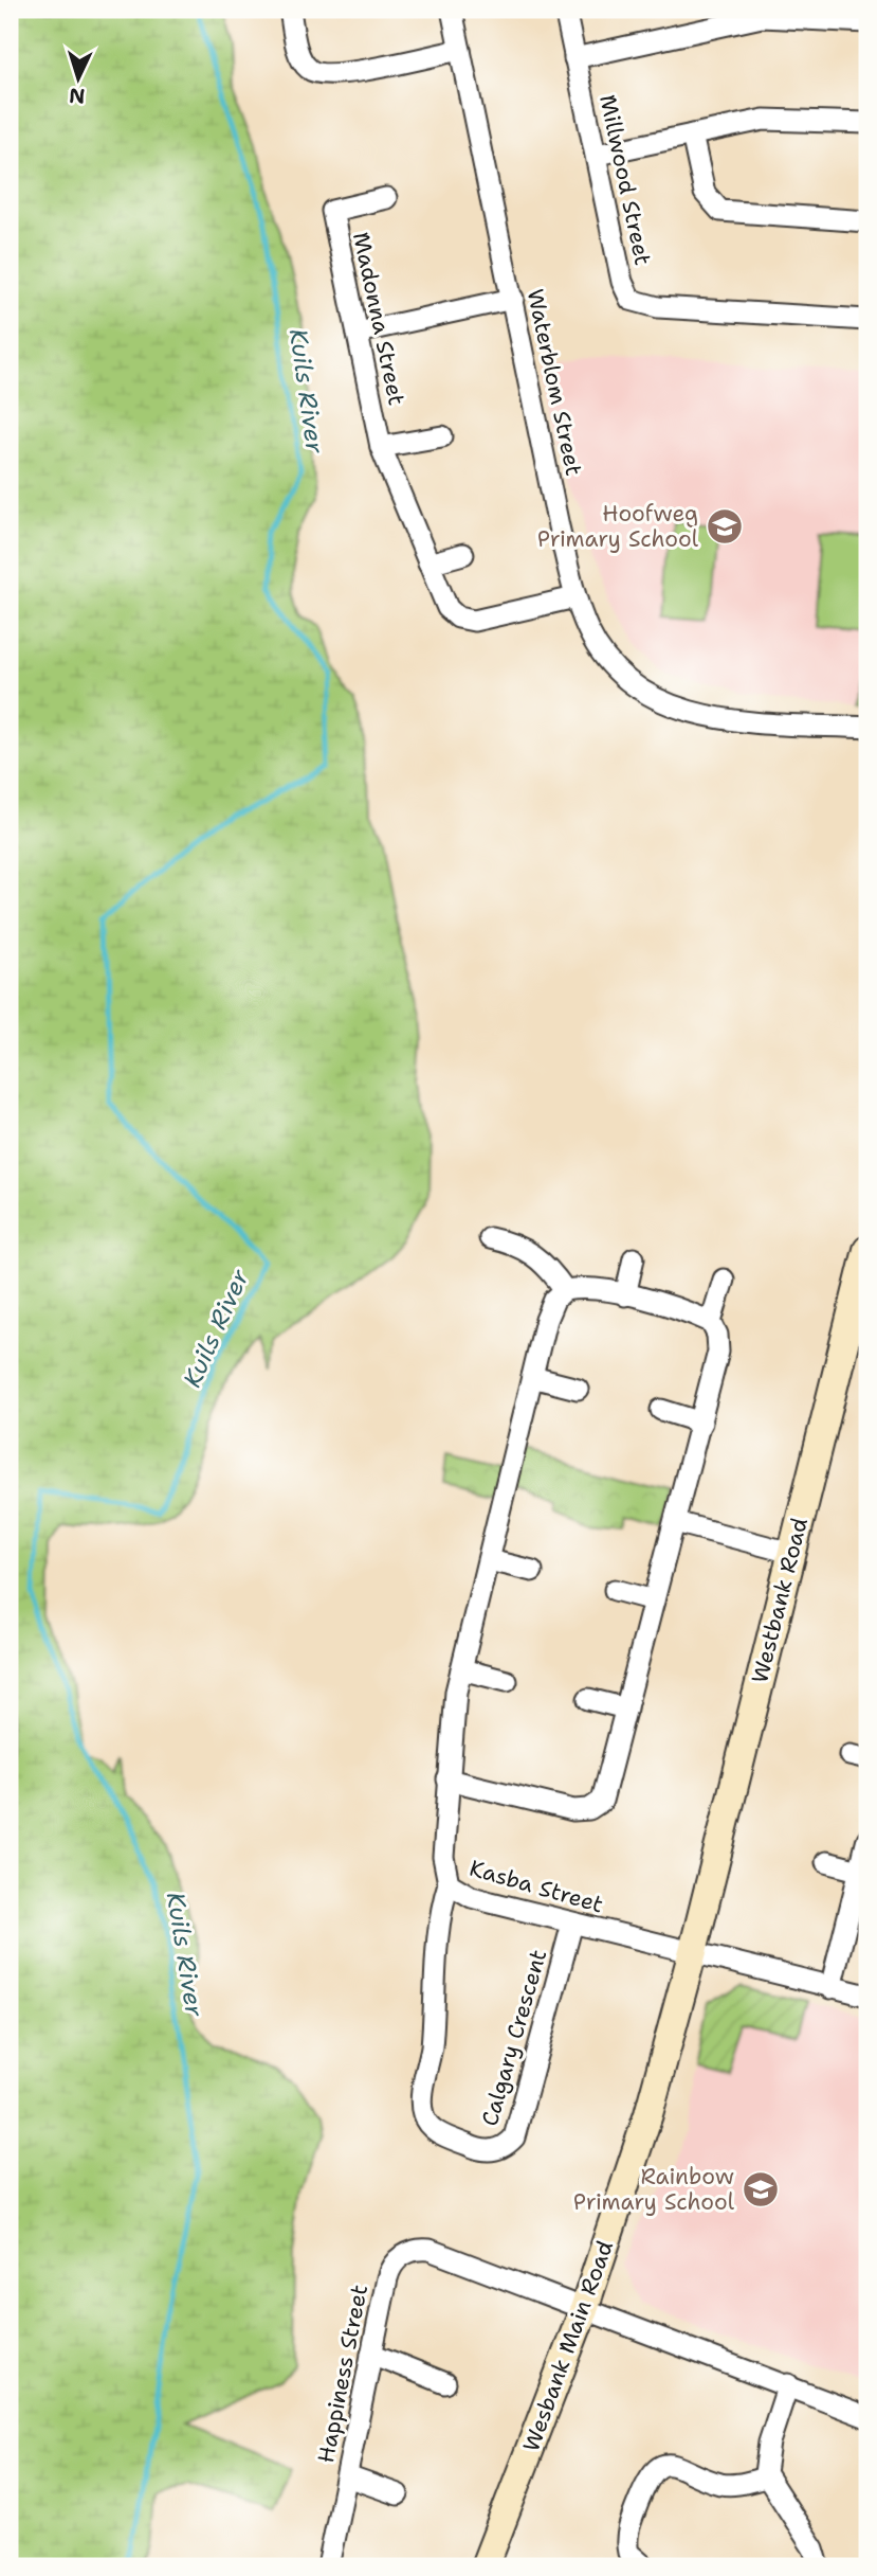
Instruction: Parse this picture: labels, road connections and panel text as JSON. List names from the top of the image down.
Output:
{
  "streets": {
    "street": [
      "Millwood Street",
      "Madonna Street",
      "Waterblom Street",
      "Westbank Road",
      "Kasba Street",
      "Calgary Crescent",
      "Wesbank Main Road",
      "Happiness Street"
    ]
  },
  "crossings": [
    ["Madonna Street", "Waterblom Street"],
    ["Westbank Road", "Kasba Street"],
    ["Westbank Road", "Wesbank Main Road"],
    ["Kasba Street", "Calgary Crescent"],
    ["Kasba Street", "Wesbank Main Road"],
    ["Wesbank Main Road", "Happiness Street"]
  ],
  "water": ["Kuils River"],
  "places": {
    "school or university": ["Hoofweg Primary School", "Rainbow Primary School"]
  },
  "north": "bottom"
}
